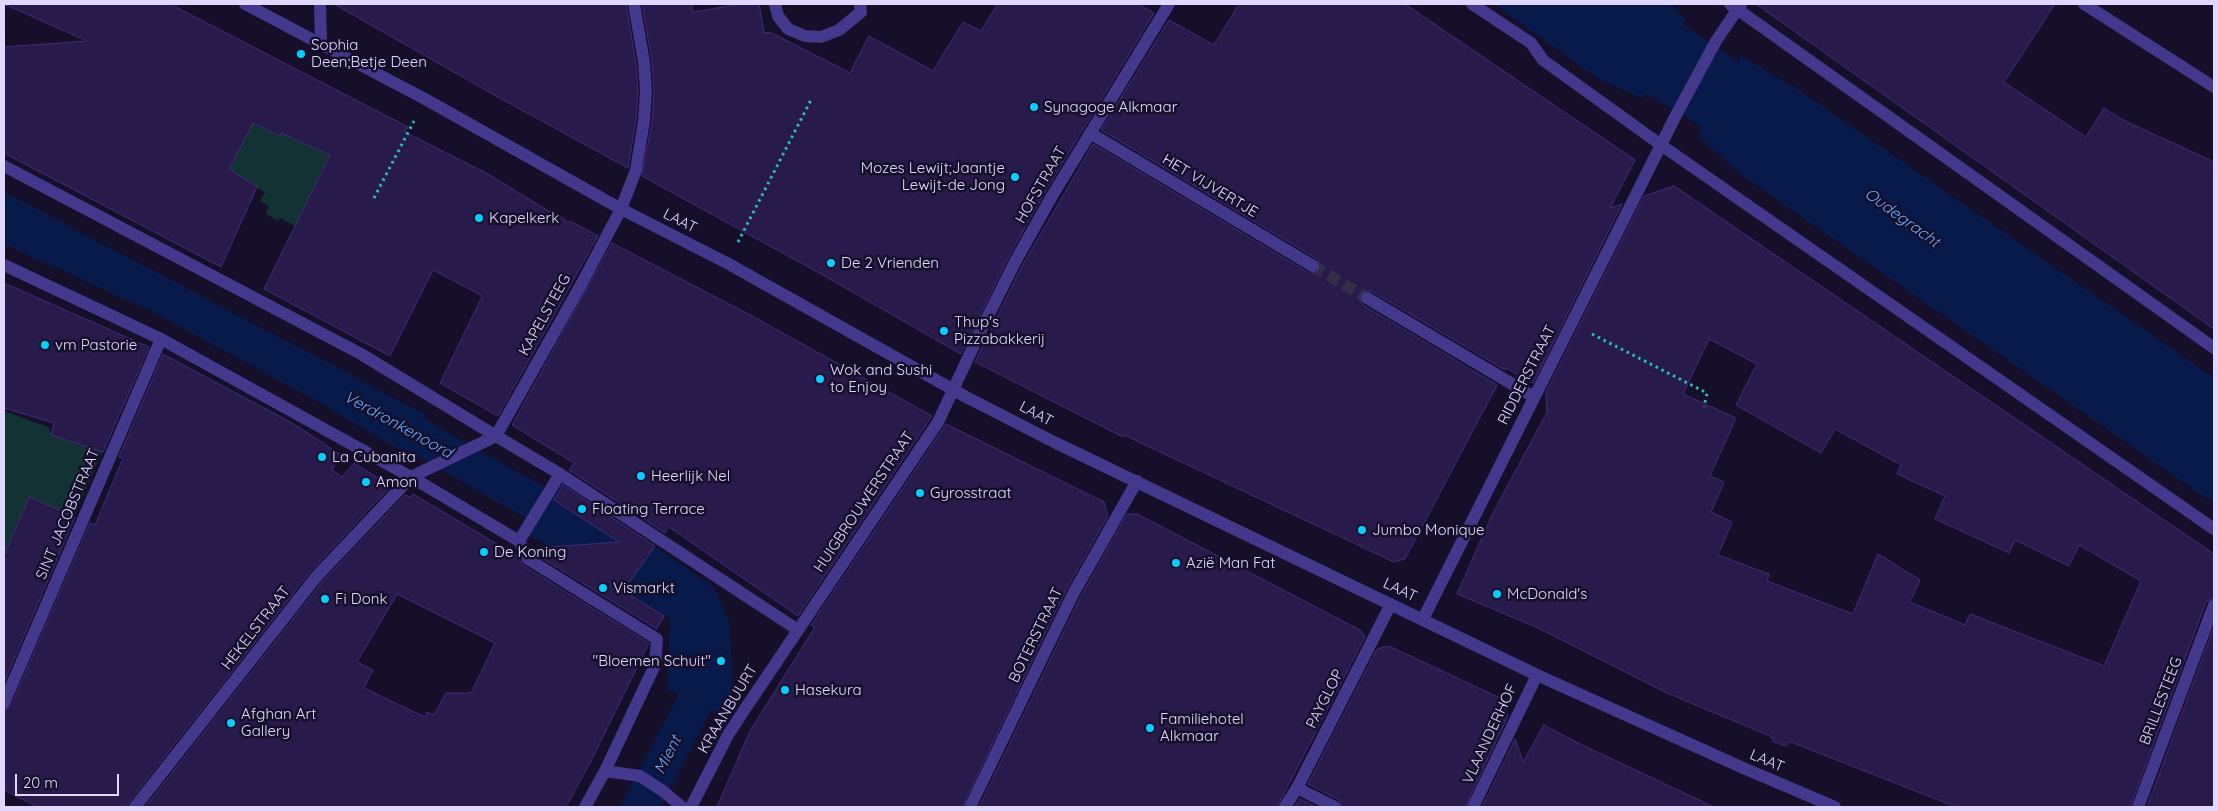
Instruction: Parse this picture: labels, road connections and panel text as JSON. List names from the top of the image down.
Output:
{
  "streets": {
    "street": [
      "HOFSTRAAT",
      "HET VIJVERTJE",
      "LAAT",
      "KAPELSTEEG",
      "RIDDERSTRAAT",
      "HUIGBROUWERSTRAAT",
      "SINT JACOBSTRAAT",
      "HEKELSTRAAT",
      "BOTERSTRAAT",
      "PAYGLOP",
      "BRILLESTEEG",
      "KRAANBUURT",
      "VLAANDERHOF"
    ]
  },
  "crossings": [
    ["HOFSTRAAT", "HET VIJVERTJE"],
    ["HOFSTRAAT", "LAAT"],
    ["HOFSTRAAT", "HUIGBROUWERSTRAAT"],
    ["LAAT", "KAPELSTEEG"],
    ["LAAT", "RIDDERSTRAAT"],
    ["LAAT", "HUIGBROUWERSTRAAT"],
    ["LAAT", "BOTERSTRAAT"],
    ["LAAT", "PAYGLOP"],
    ["LAAT", "VLAANDERHOF"],
    ["HUIGBROUWERSTRAAT", "KRAANBUURT"]
  ],
  "water": ["Oudegracht", "Verdronkenoord", "Mient"],
  "places": [
    "Sophia Deen;Betje Deen",
    "Synagoge Alkmaar",
    "Mozes Lewijt;Jaantje Lewijt-de Jong",
    "Kapelkerk",
    "De 2 Vrienden",
    "Thup's Pizzabakkerij",
    "vm Pastorie",
    "Wok and Sushi to Enjoy",
    "La Cubanita",
    "Heerlijk Nel",
    "Amon",
    "Gyrosstraat",
    "Floating Terrace",
    "Jumbo Monique",
    "De Koning",
    "Azië Man Fat",
    "Vismarkt",
    "McDonald's",
    "Fi Donk",
    "\"Bloemen Schuit\"",
    "Hasekura",
    "Afghan Art Gallery",
    "Familiehotel Alkmaar"
  ],
  "scale_bar": "20 m"
}
